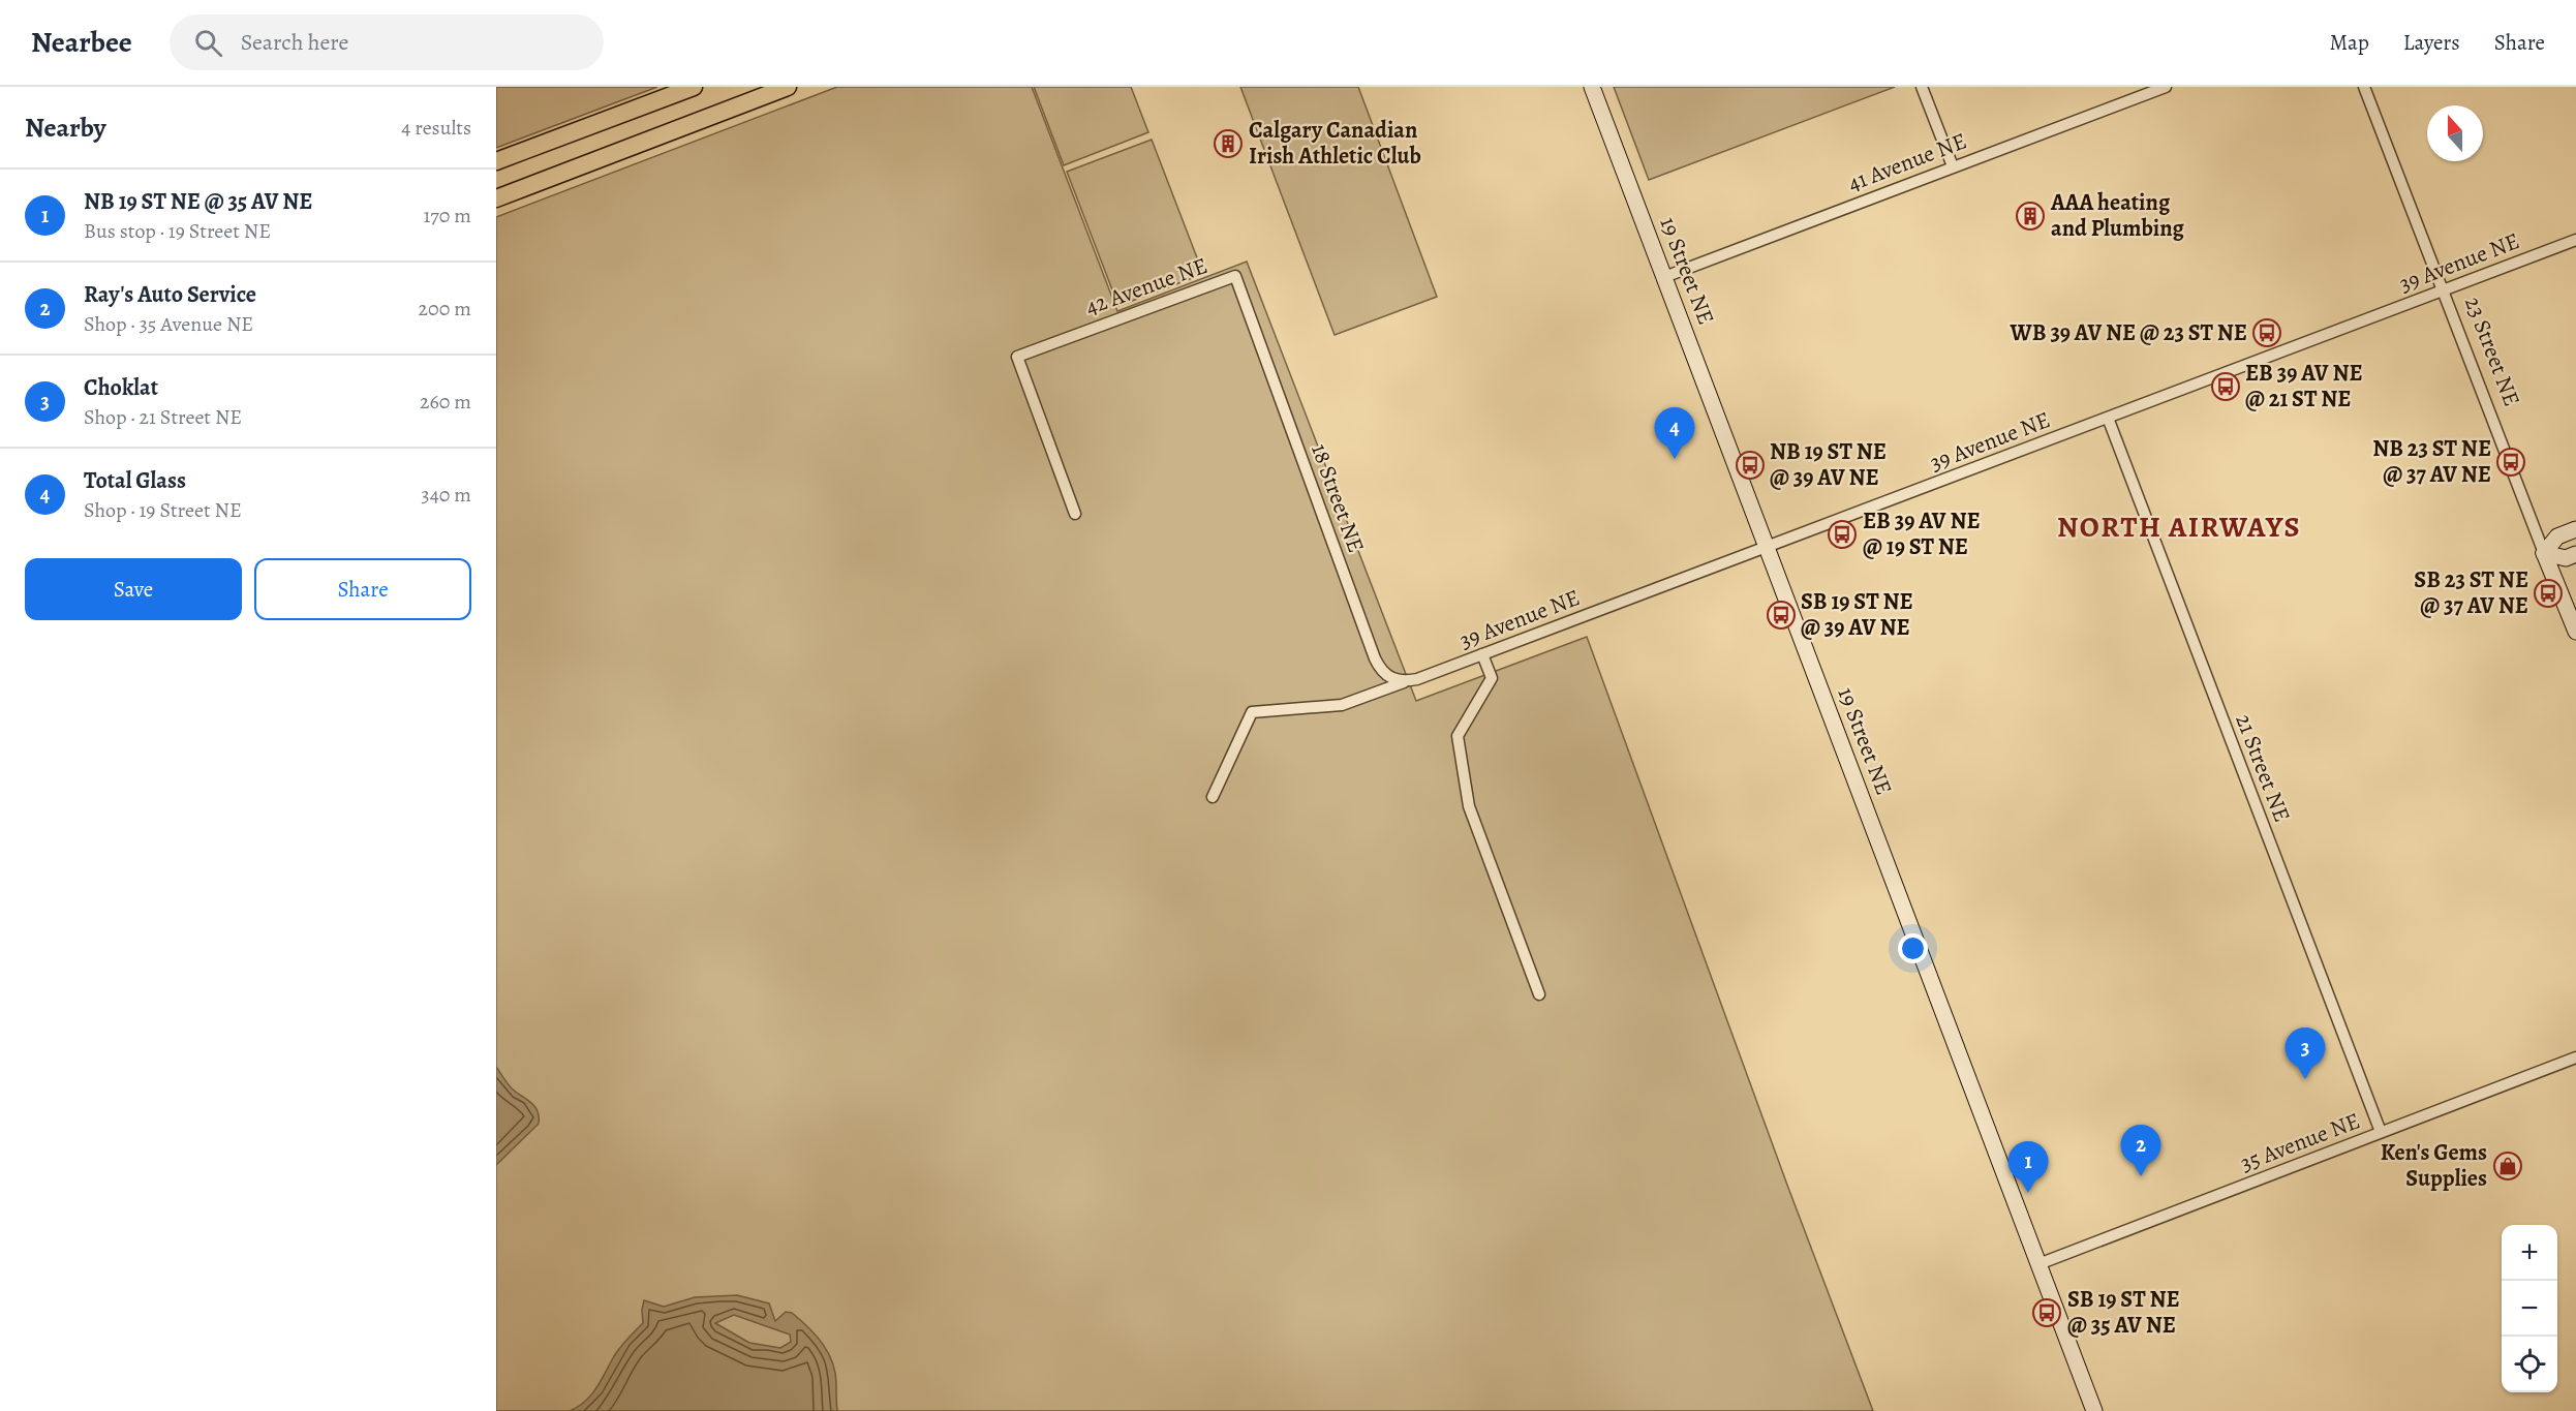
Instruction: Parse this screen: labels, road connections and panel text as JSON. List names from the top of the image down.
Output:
{
  "streets": {
    "street": [
      "41 Avenue NE",
      "39 Avenue NE",
      "19 Street NE",
      "42 Avenue NE",
      "23 Street NE",
      "18 Street NE",
      "21 Street NE",
      "35 Avenue NE"
    ]
  },
  "crossings": [
    ["41 Avenue NE", "19 Street NE"],
    ["39 Avenue NE", "19 Street NE"],
    ["39 Avenue NE", "23 Street NE"],
    ["39 Avenue NE", "18 Street NE"],
    ["39 Avenue NE", "21 Street NE"],
    ["19 Street NE", "35 Avenue NE"],
    ["42 Avenue NE", "18 Street NE"],
    ["21 Street NE", "35 Avenue NE"]
  ],
  "districts": ["NORTH AIRWAYS"],
  "places": {
    "building": ["Calgary Canadian Irish Athletic Club", "AAA heating and Plumbing"],
    "bus stop": [
      "WB 39 AV NE @ 23 ST NE",
      "EB 39 AV NE @ 21 ST NE",
      "NB 23 ST NE @ 37 AV NE",
      "NB 19 ST NE @ 39 AV NE",
      "EB 39 AV NE @ 19 ST NE",
      "SB 23 ST NE @ 37 AV NE",
      "SB 19 ST NE @ 39 AV NE",
      "SB 19 ST NE @ 35 AV NE"
    ],
    "shop": ["Ken's Gems Supplies"]
  },
  "north": "top",
  "page": {
    "header": "Nearbee",
    "search": "Search here",
    "nav": ["Map", "Layers", "Share"],
    "heading": ["Nearby", "4 results"],
    "list": [
      {
        "mark": "1",
        "name": "NB 19 ST NE @ 35 AV NE",
        "note": "Bus stop · 19 Street NE",
        "value": "170 m"
      },
      {
        "mark": "2",
        "name": "Ray's Auto Service",
        "note": "Shop · 35 Avenue NE",
        "value": "200 m"
      },
      {
        "mark": "3",
        "name": "Choklat",
        "note": "Shop · 21 Street NE",
        "value": "260 m"
      },
      {
        "mark": "4",
        "name": "Total Glass",
        "note": "Shop · 19 Street NE",
        "value": "340 m"
      }
    ],
    "pins": [
      "4",
      "3",
      "2",
      "1"
    ],
    "buttons": ["Save", "Share"],
    "map_buttons": ["+", "−"]
  }
}
